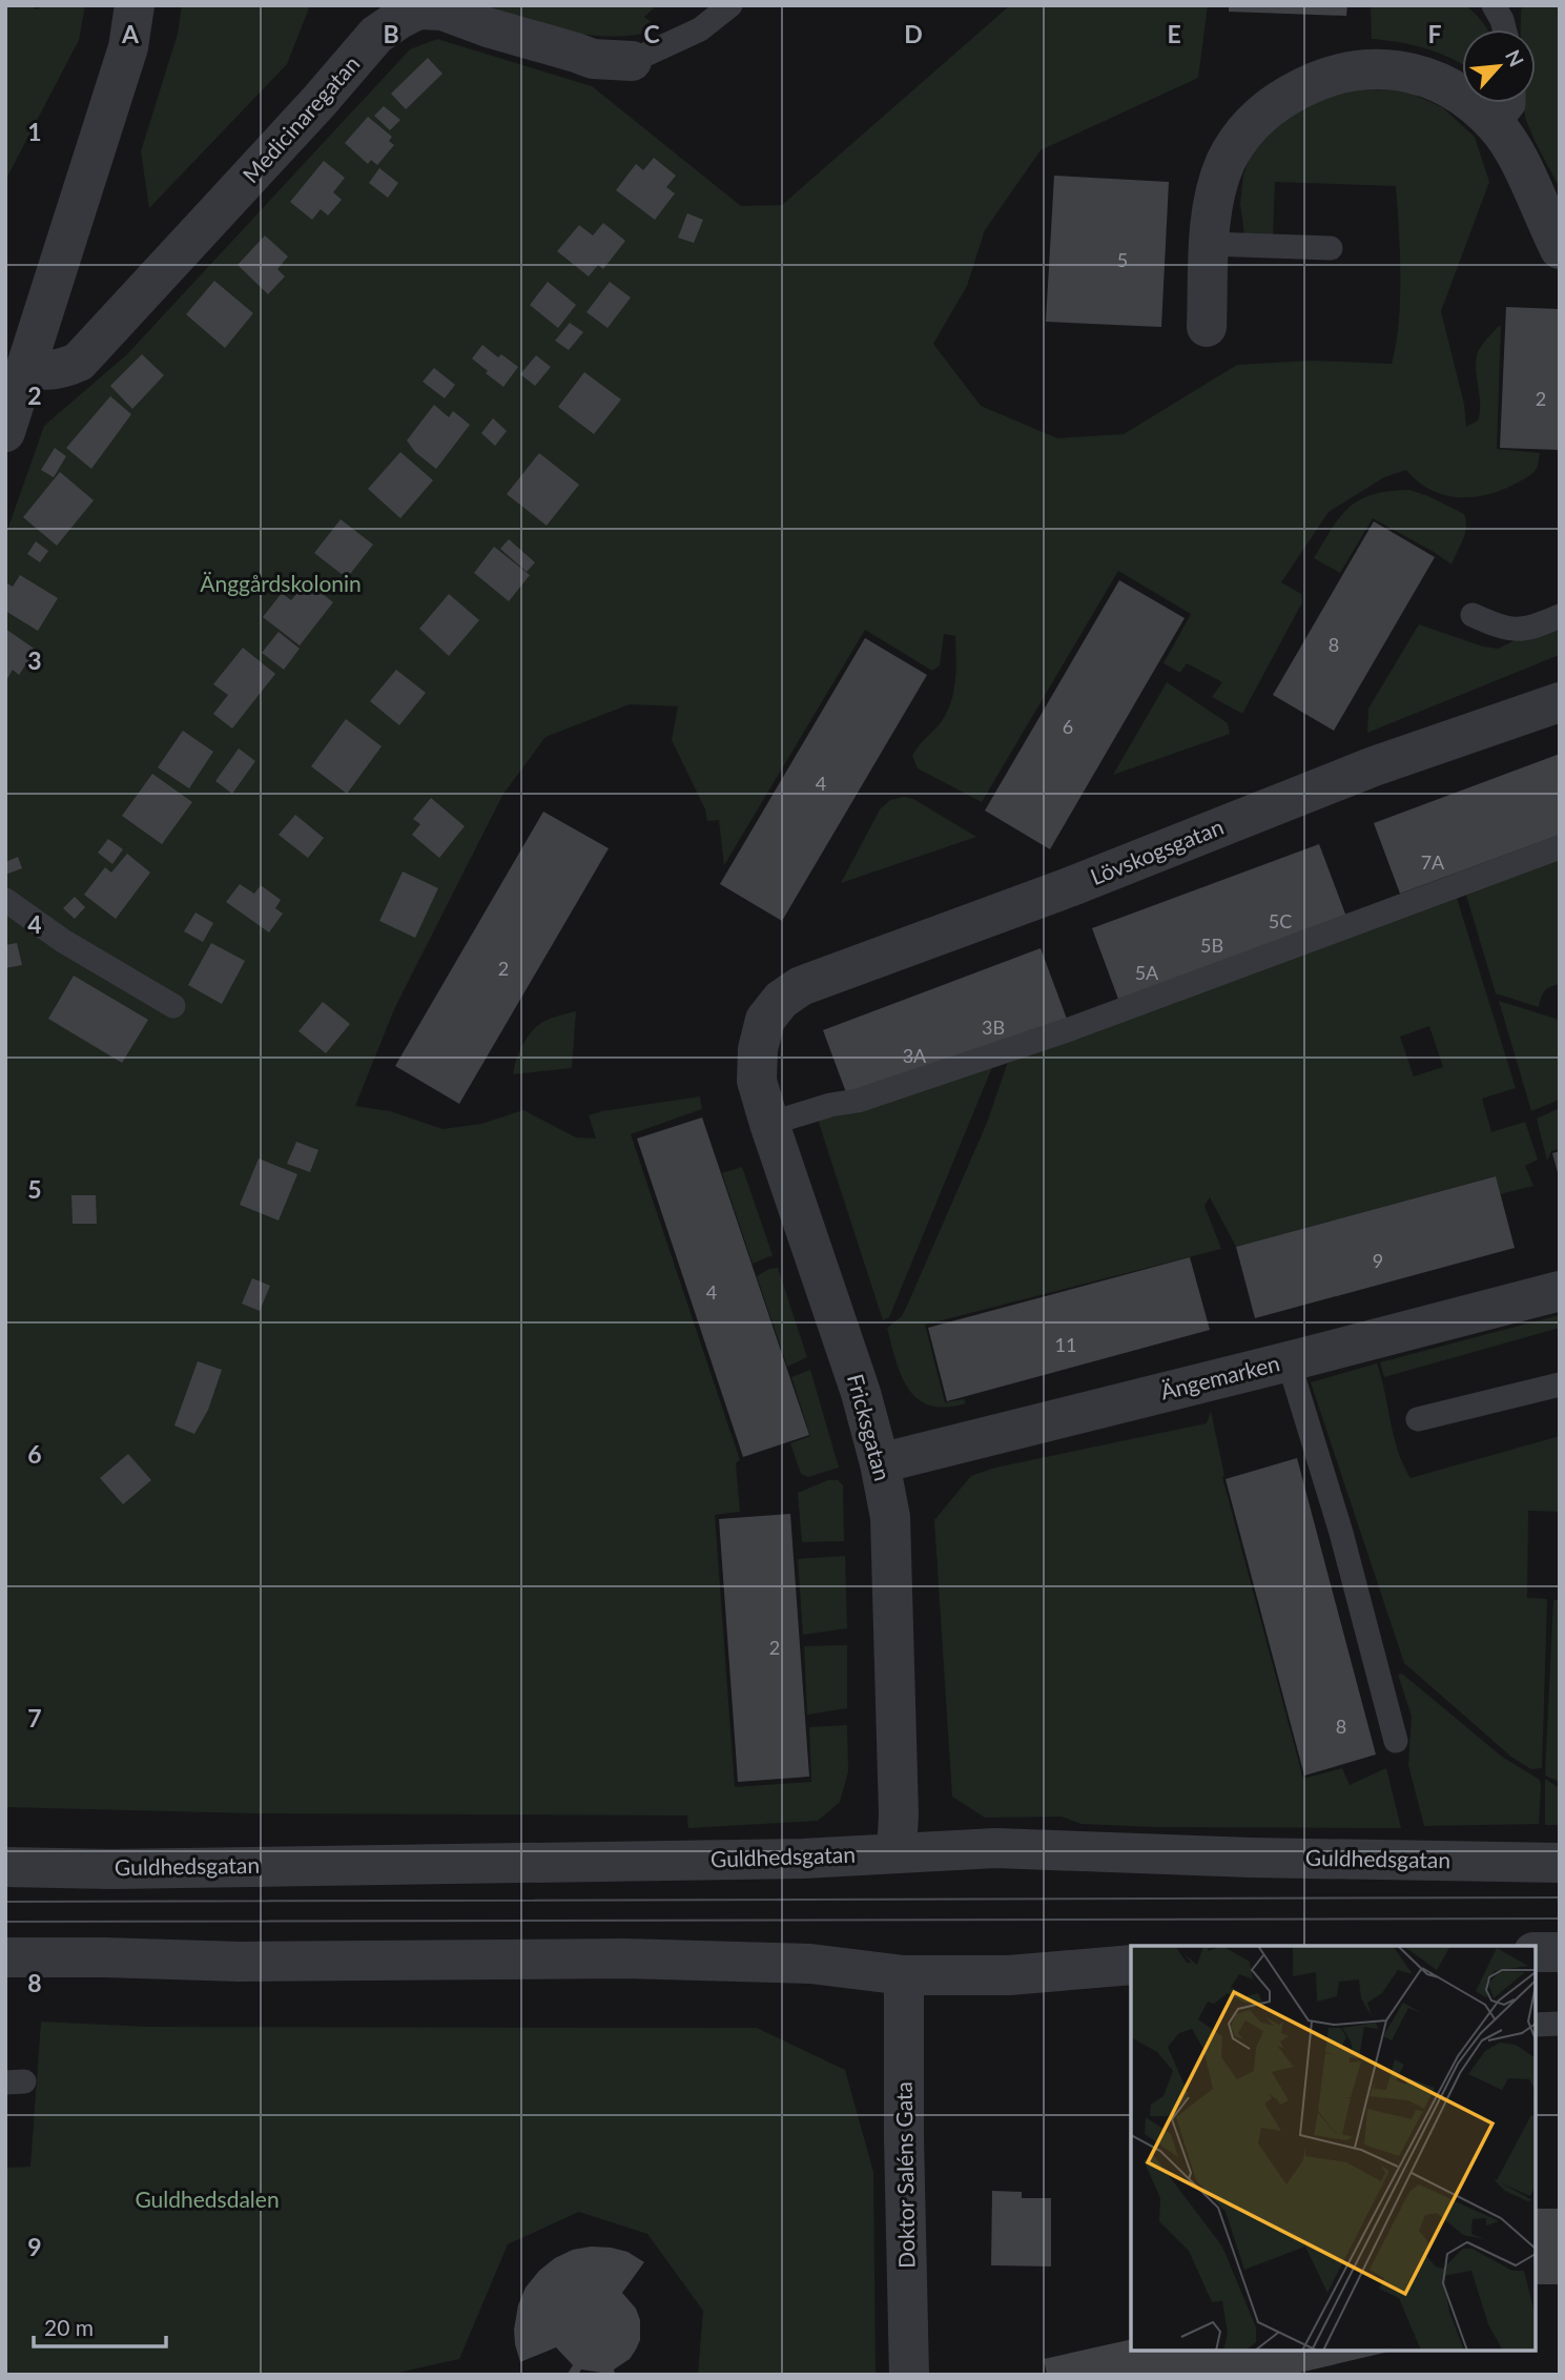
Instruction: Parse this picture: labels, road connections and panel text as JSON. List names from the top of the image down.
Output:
{
  "streets": {
    "street": [
      "Medicinaregatan",
      "Lövskogsgatan",
      "Ängemarken",
      "Fricksgatan",
      "Guldhedsgatan",
      "Doktor Saléns Gata"
    ]
  },
  "crossings": [
    ["Lövskogsgatan", "Fricksgatan"],
    ["Ängemarken", "Fricksgatan"],
    ["Fricksgatan", "Guldhedsgatan"]
  ],
  "parks": ["Änggårdskolonin", "Guldhedsdalen"],
  "house_numbers": [
    "5",
    "2",
    "8",
    "6",
    "4",
    "7A",
    "5C",
    "5B",
    "2",
    "5A",
    "3B",
    "3A",
    "9",
    "4",
    "11",
    "2",
    "8"
  ],
  "scale_bar": "20 m",
  "north": "top right",
  "grid": {
    "columns": [
      "A",
      "B",
      "C",
      "D",
      "E",
      "F"
    ],
    "rows": [
      "1",
      "2",
      "3",
      "4",
      "5",
      "6",
      "7",
      "8",
      "9"
    ]
  }
}
